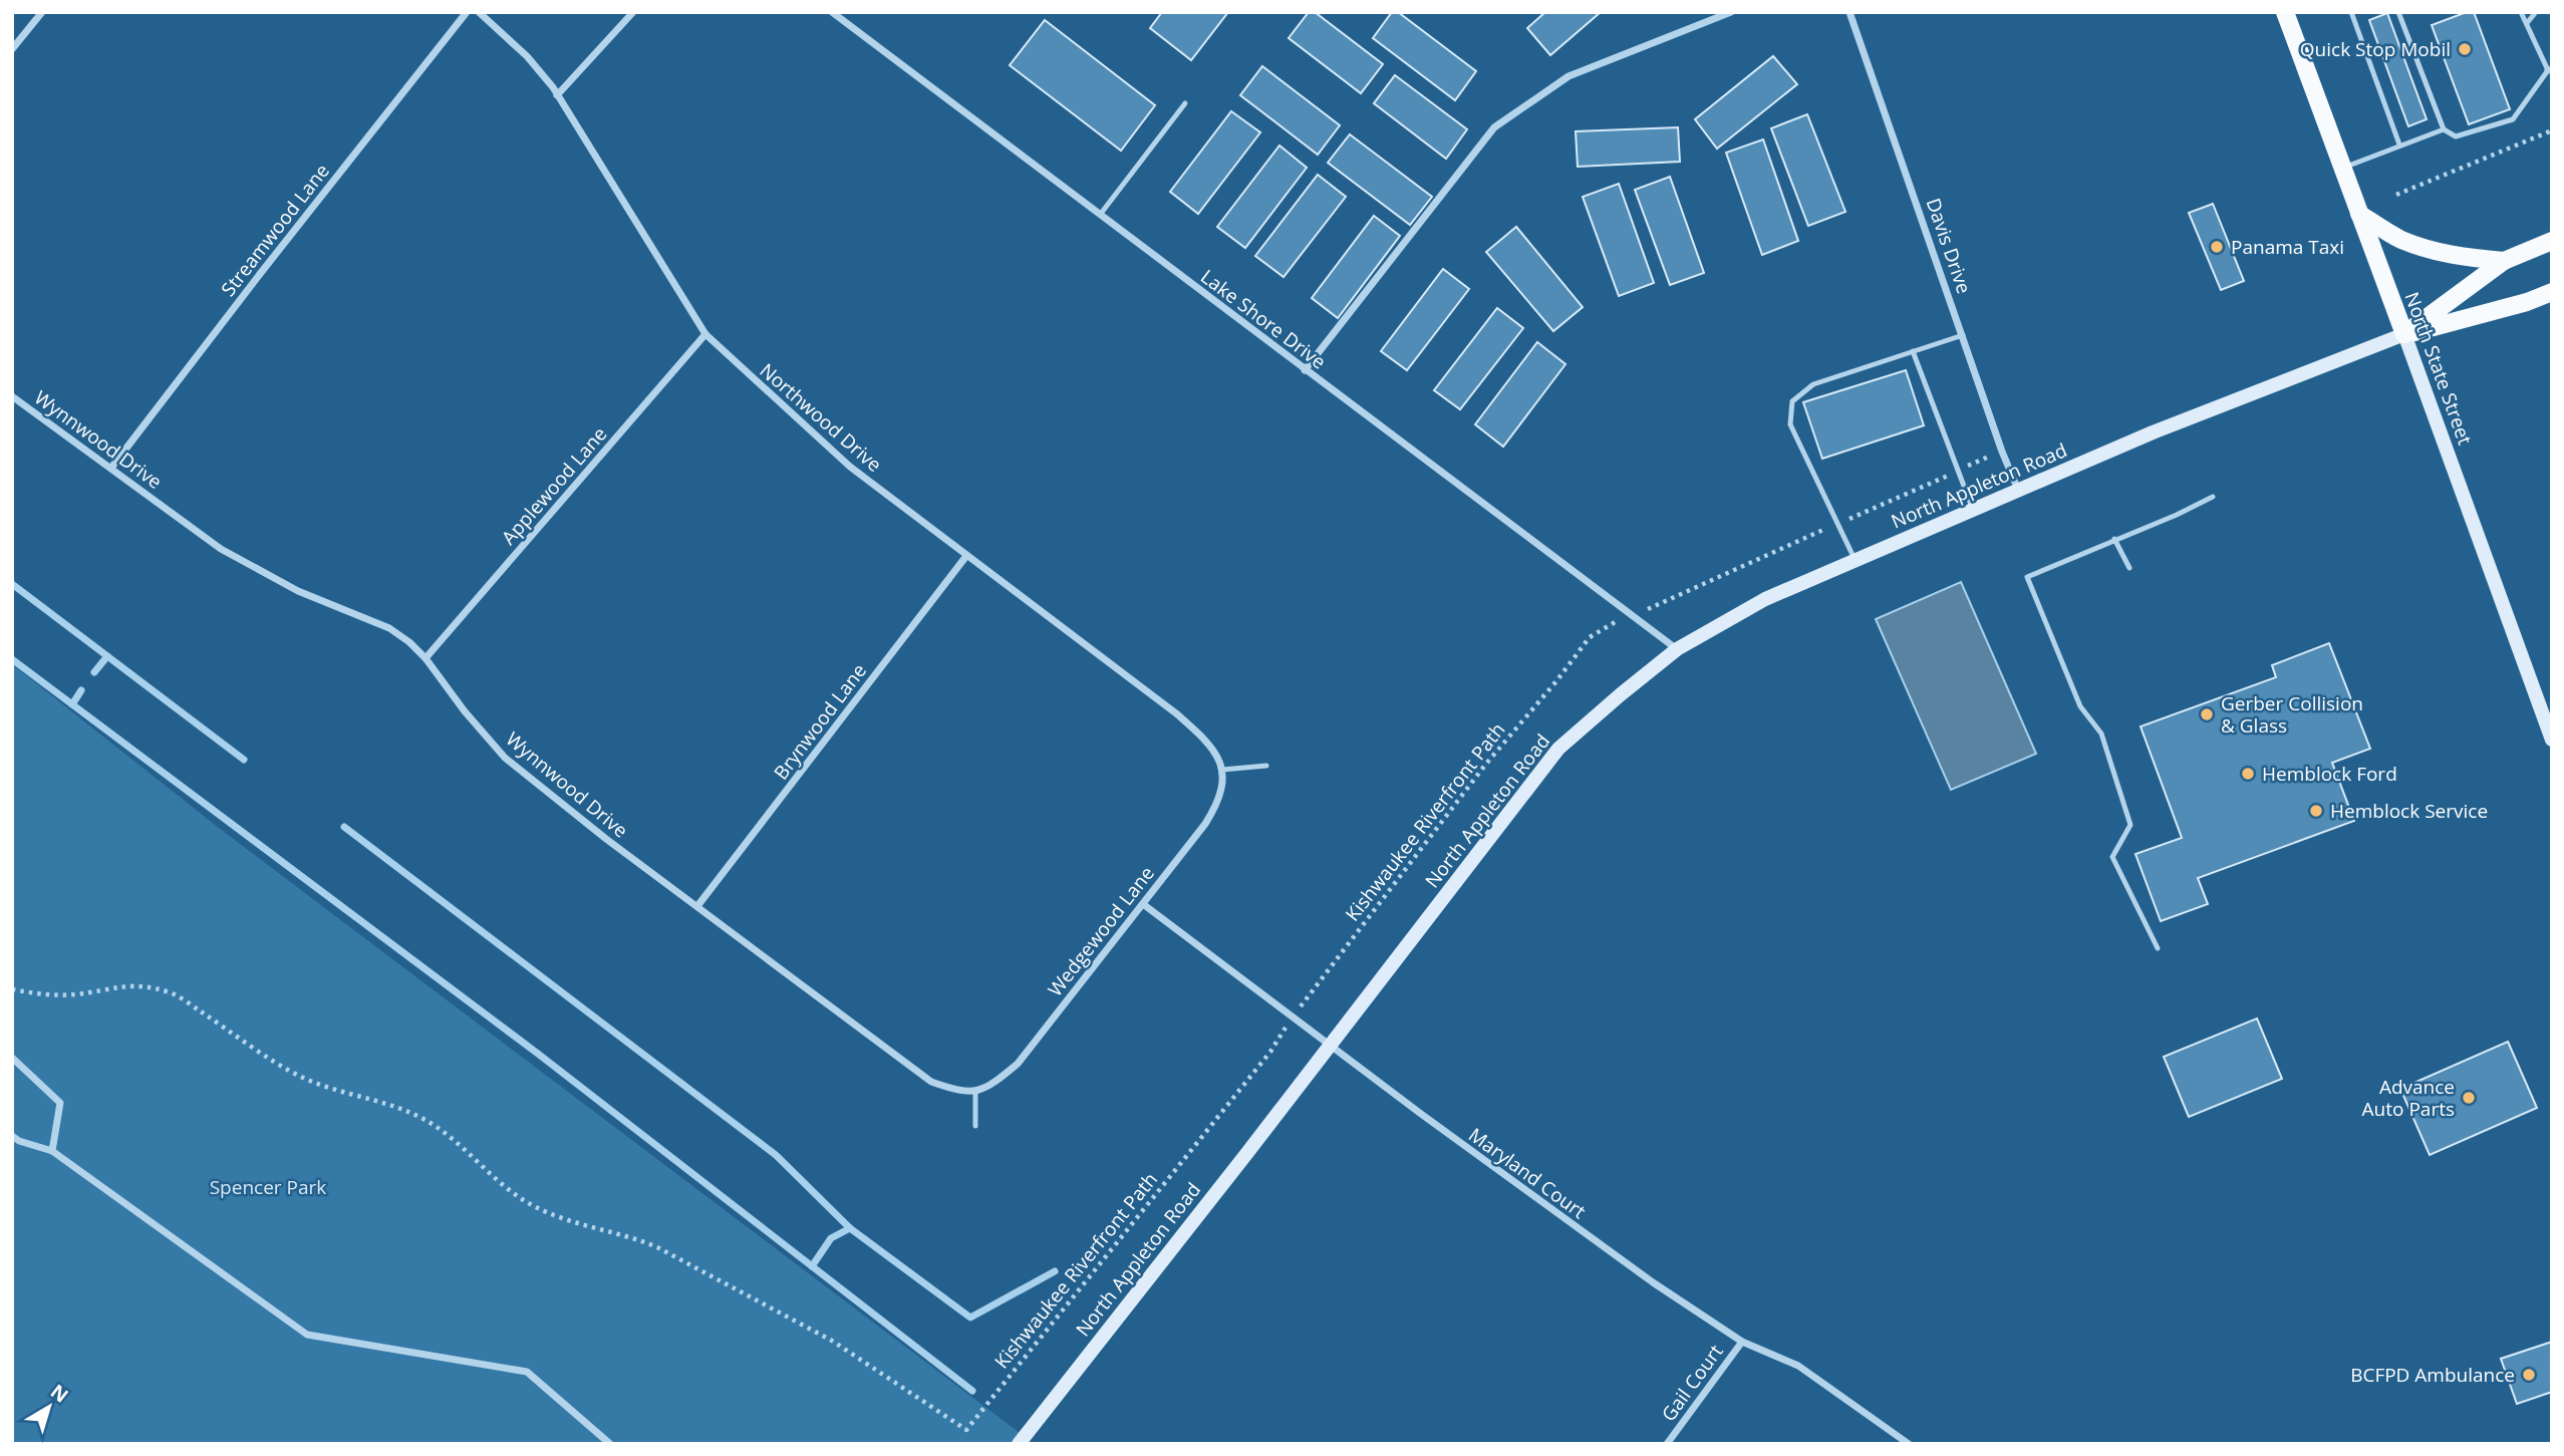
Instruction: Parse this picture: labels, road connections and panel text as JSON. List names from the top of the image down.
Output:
{
  "streets": {
    "main road": ["North State Street", "North Appleton Road"],
    "street": [
      "Streamwood Lane",
      "Davis Drive",
      "Lake Shore Drive",
      "Northwood Drive",
      "Wynnwood Drive",
      "Applewood Lane",
      "Brynwood Lane",
      "Wedgewood Lane",
      "Maryland Court",
      "Gail Court"
    ],
    "path": ["Kishwaukee Riverfront Path"]
  },
  "crossings": [
    ["Streamwood Lane", "Wynnwood Drive"],
    ["Davis Drive", "North Appleton Road"],
    ["Davis Drive", "Kishwaukee Riverfront Path"],
    ["Lake Shore Drive", "North Appleton Road"],
    ["Lake Shore Drive", "Kishwaukee Riverfront Path"],
    ["North State Street", "North Appleton Road"],
    ["Northwood Drive", "Applewood Lane"],
    ["Northwood Drive", "Brynwood Lane"],
    ["Northwood Drive", "Wedgewood Lane"],
    ["Wynnwood Drive", "Applewood Lane"],
    ["Wynnwood Drive", "Brynwood Lane"],
    ["Wynnwood Drive", "Wedgewood Lane"],
    ["North Appleton Road", "Maryland Court"],
    ["Kishwaukee Riverfront Path", "Maryland Court"],
    ["Wedgewood Lane", "Maryland Court"],
    ["Maryland Court", "Gail Court"]
  ],
  "parks": ["Spencer Park"],
  "places": [
    "Quick Stop Mobil",
    "Panama Taxi",
    "Gerber Collision & Glass",
    "Hemblock Ford",
    "Hemblock Service",
    "Advance Auto Parts",
    "BCFPD Ambulance"
  ],
  "north": "top right"
}
